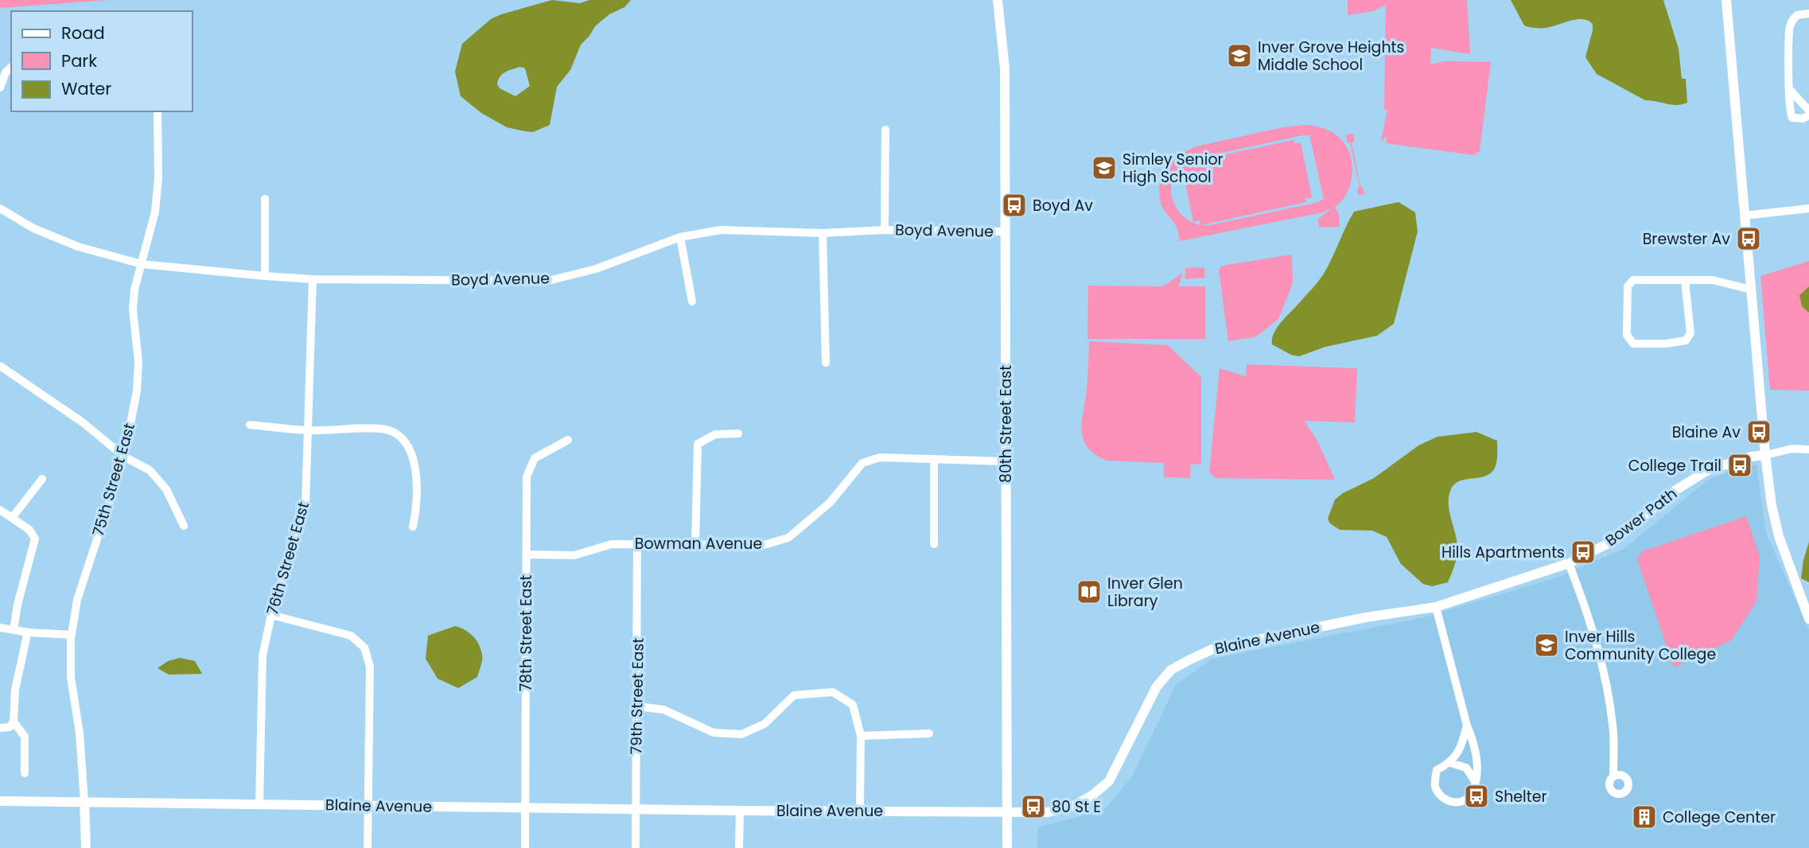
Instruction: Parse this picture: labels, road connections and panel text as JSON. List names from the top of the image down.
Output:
{
  "streets": {
    "street": [
      "Boyd Avenue",
      "80th Street East",
      "75th Street East",
      "Bower Path",
      "Bowman Avenue",
      "76th Street East",
      "78th Street East",
      "Blaine Avenue",
      "79th Street East"
    ]
  },
  "crossings": [
    ["Boyd Avenue", "80th Street East"],
    ["Boyd Avenue", "75th Street East"],
    ["Boyd Avenue", "76th Street East"],
    ["80th Street East", "Bowman Avenue"],
    ["80th Street East", "Blaine Avenue"],
    ["75th Street East", "Blaine Avenue"],
    ["Bower Path", "Blaine Avenue"],
    ["Bowman Avenue", "78th Street East"],
    ["Bowman Avenue", "79th Street East"],
    ["76th Street East", "Blaine Avenue"],
    ["78th Street East", "Blaine Avenue"],
    ["Blaine Avenue", "79th Street East"]
  ],
  "places": {
    "school or university": ["Inver Grove Heights Middle School", "Simley Senior High School", "Inver Hills Community College"],
    "bus stop": [
      "Boyd Av",
      "Brewster Av",
      "Blaine Av",
      "College Trail",
      "Hills Apartments",
      "Shelter",
      "80 St E"
    ],
    "library": ["Inver Glen Library"],
    "building": ["College Center"]
  },
  "legend": ["Road", "Park", "Water"]
}
